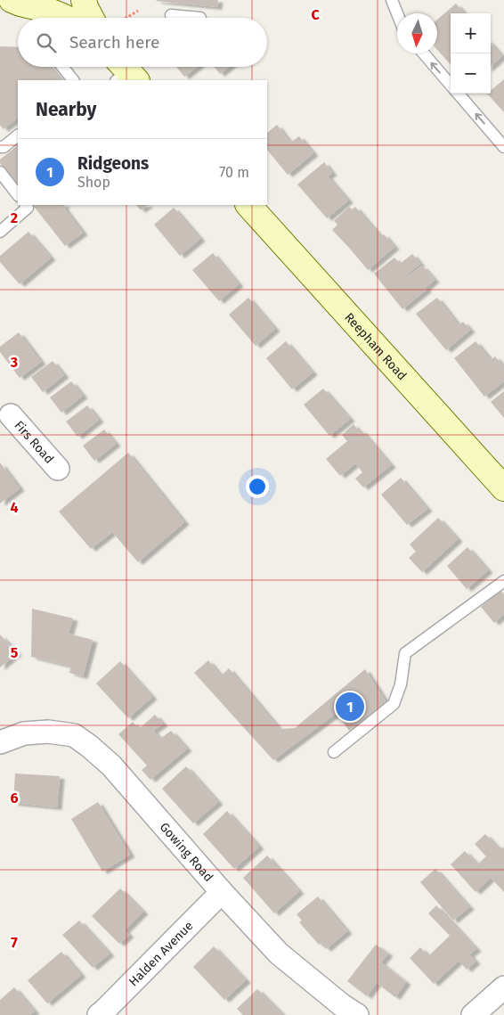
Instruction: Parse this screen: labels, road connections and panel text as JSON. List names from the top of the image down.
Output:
{
  "streets": {
    "street": [
      "Reepham Road",
      "Firs Road",
      "Gowing Road",
      "Halden Avenue"
    ]
  },
  "crossings": [
    ["Gowing Road", "Halden Avenue"]
  ],
  "north": "bottom",
  "page": {
    "map_buttons": ["+", "−"],
    "search": "Search here",
    "heading": "Nearby",
    "list": [
      {
        "mark": "1",
        "name": "Ridgeons",
        "note": "Shop",
        "value": "70 m"
      }
    ],
    "pins": "1"
  },
  "grid": {
    "columns": ["C"],
    "rows": [
      "2",
      "3",
      "4",
      "5",
      "6",
      "7"
    ]
  }
}
